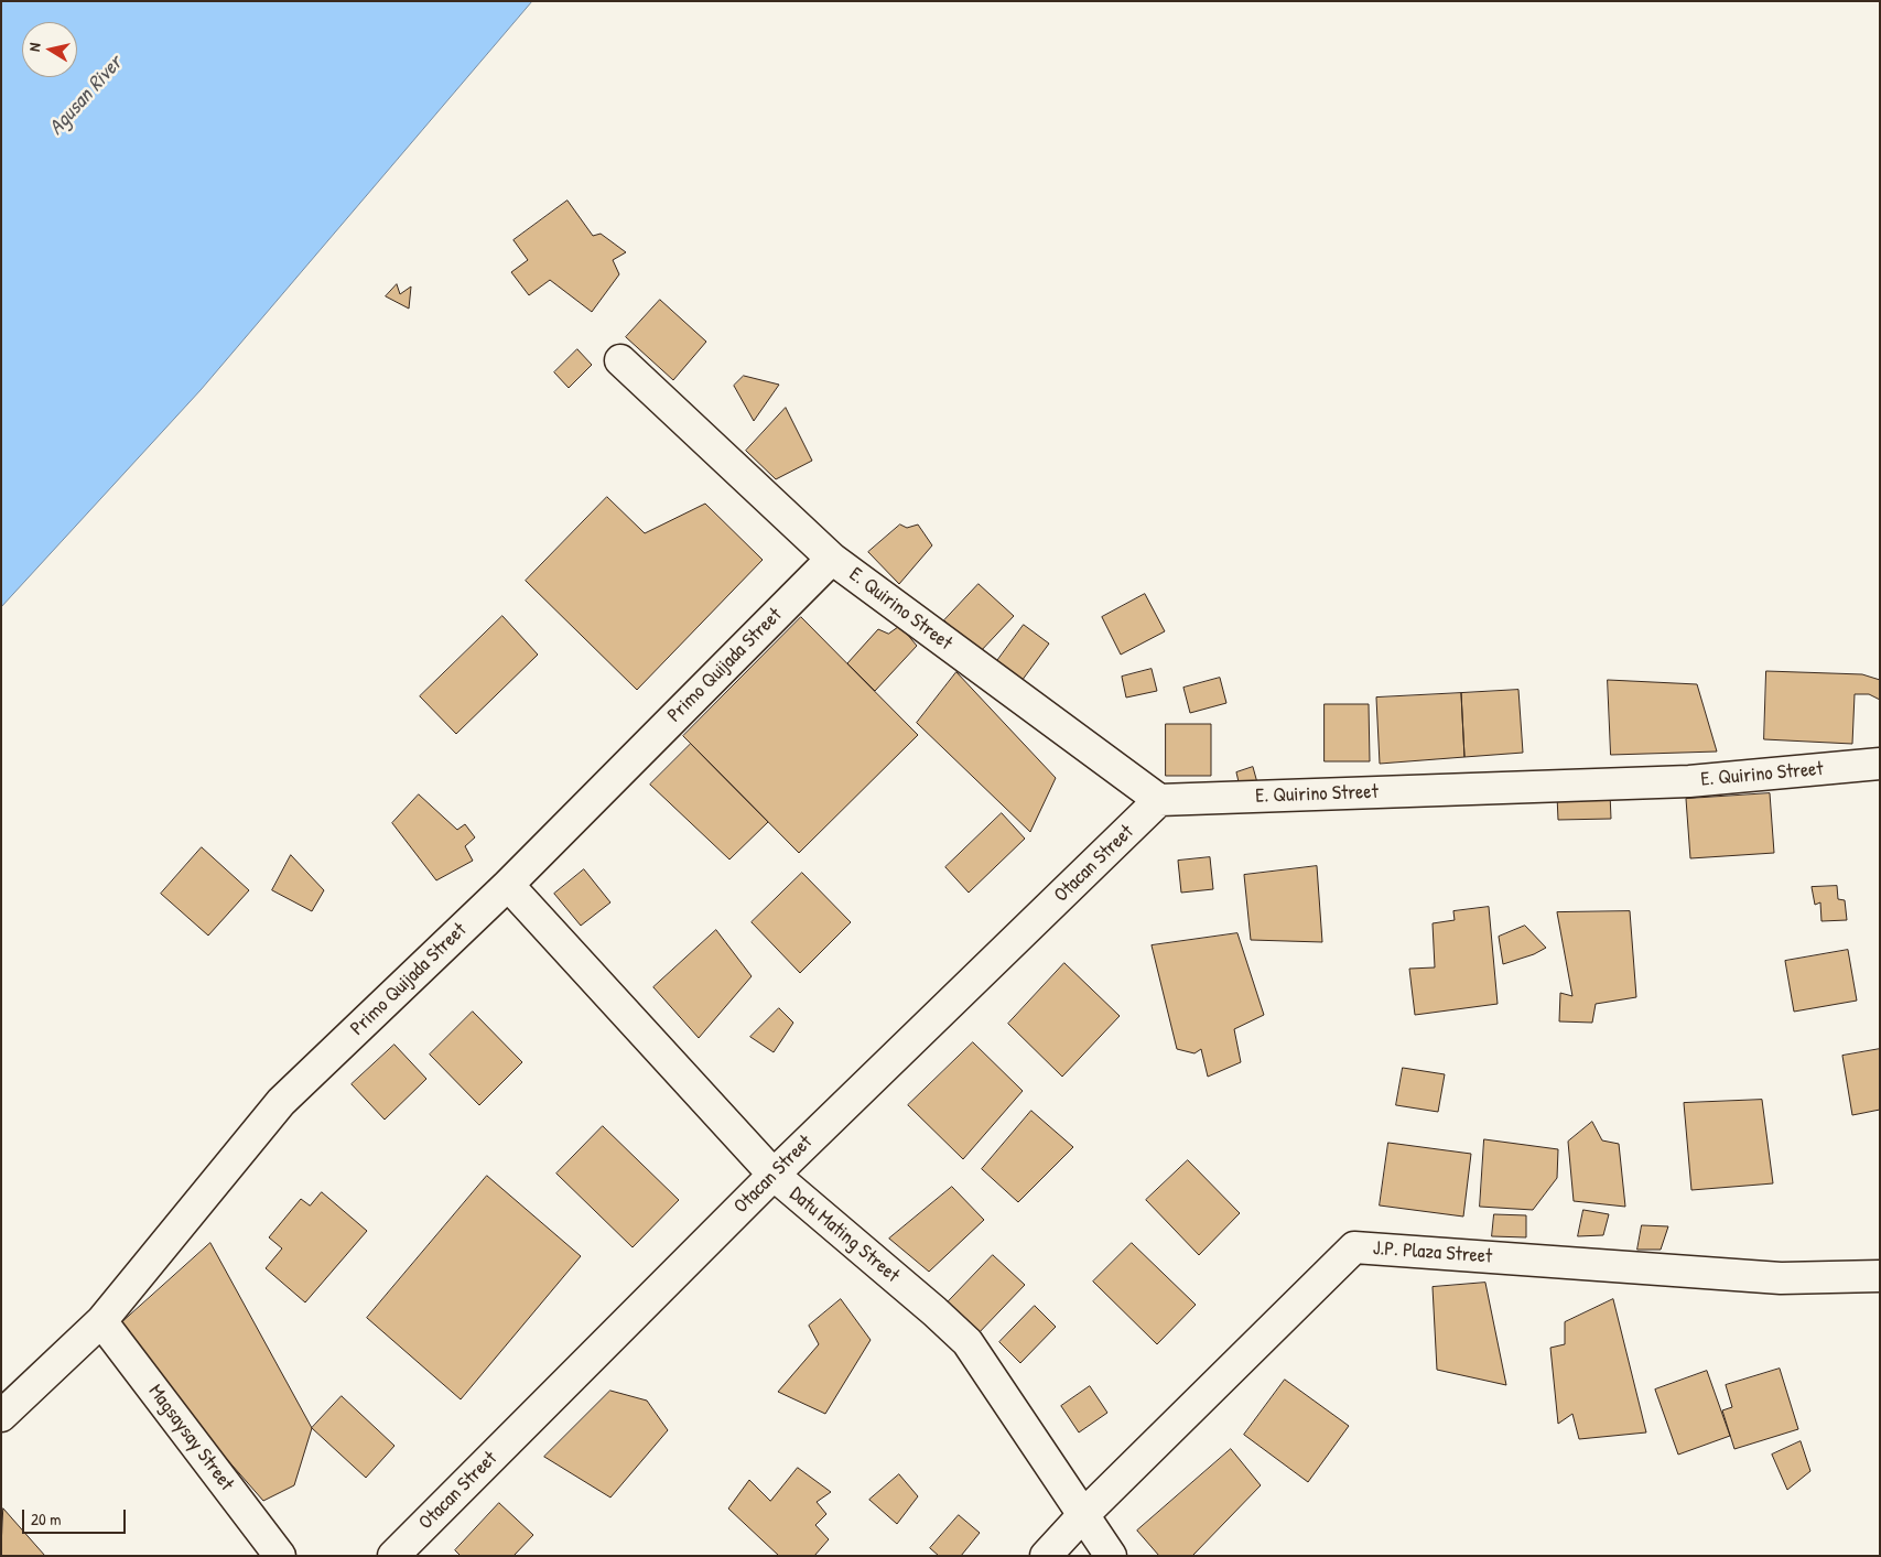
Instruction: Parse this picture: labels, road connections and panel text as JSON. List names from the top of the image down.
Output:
{
  "streets": {
    "street": [
      "E. Quirino Street",
      "Primo Quijada Street",
      "Otacan Street",
      "Datu Mating Street",
      "J.P. Plaza Street",
      "Magsaysay Street"
    ]
  },
  "crossings": [
    ["E. Quirino Street", "Primo Quijada Street"],
    ["E. Quirino Street", "Otacan Street"],
    ["Primo Quijada Street", "Datu Mating Street"],
    ["Primo Quijada Street", "Magsaysay Street"],
    ["Otacan Street", "Datu Mating Street"],
    ["Datu Mating Street", "J.P. Plaza Street"]
  ],
  "water": ["Agusan River"],
  "scale_bar": "20 m",
  "north": "left"
}
